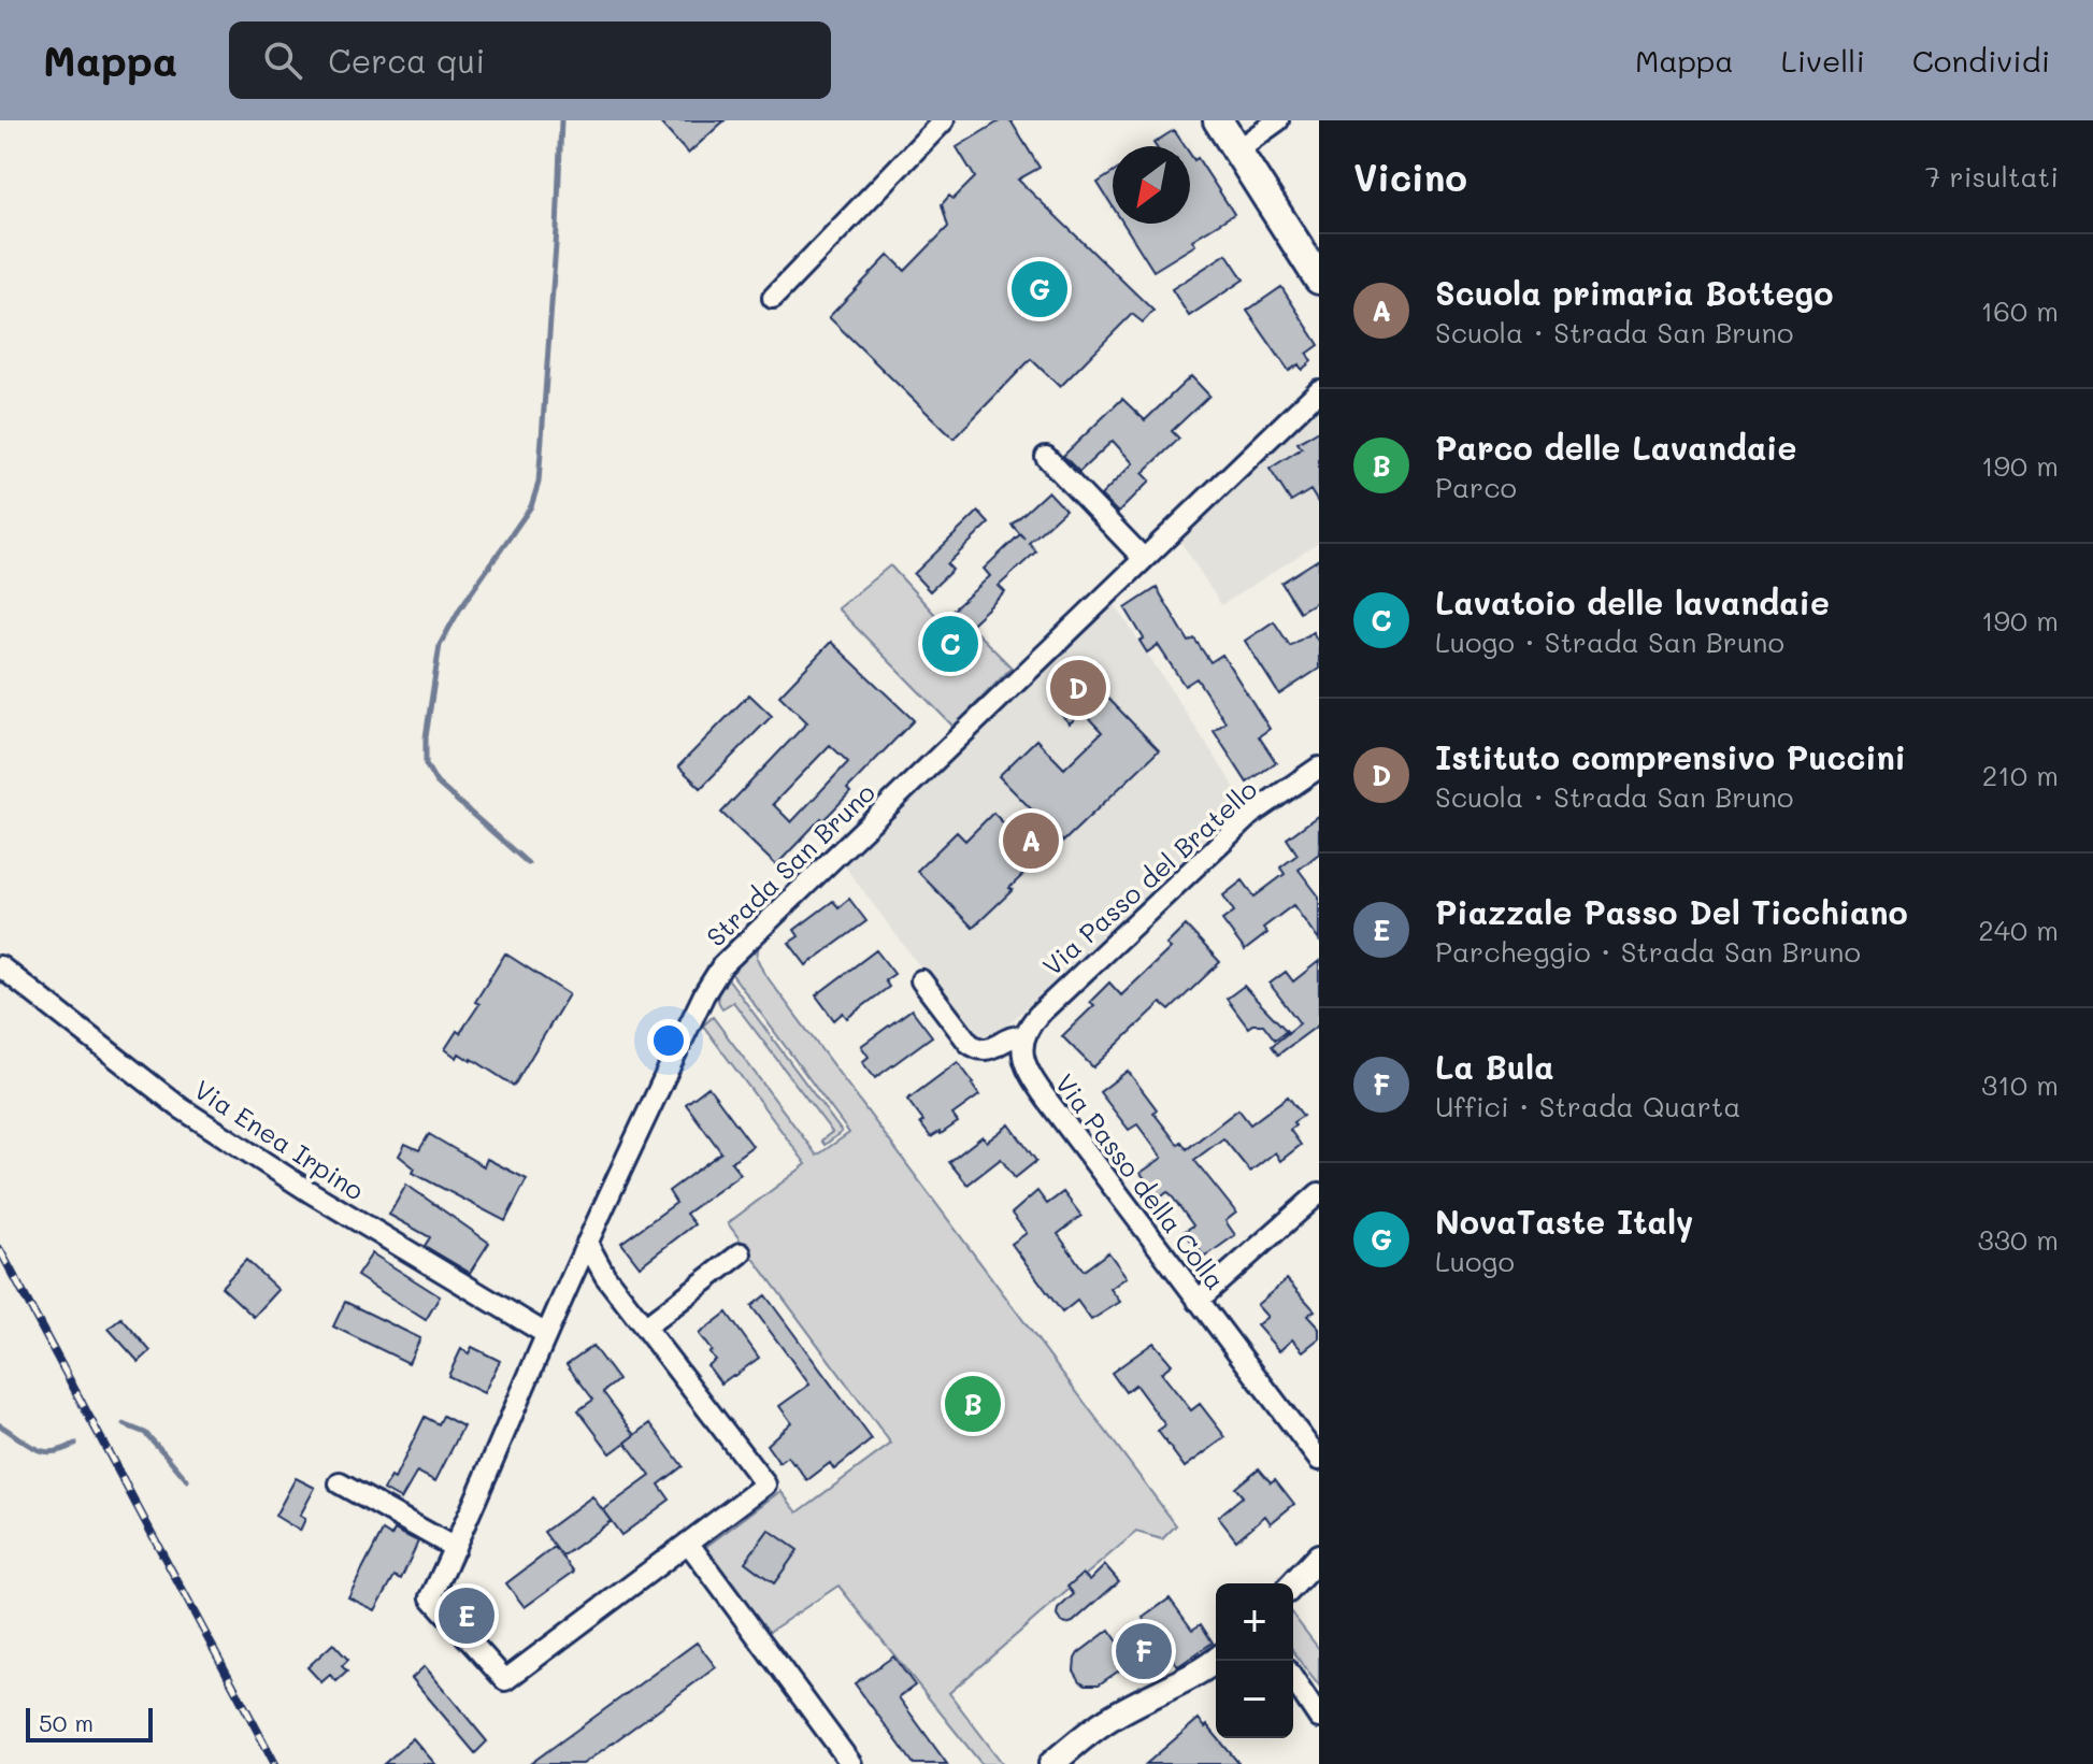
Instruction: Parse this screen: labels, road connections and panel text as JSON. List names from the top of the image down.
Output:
{
  "streets": {
    "street": [
      "Strada San Bruno",
      "Via Passo del Bratello",
      "Via Enea Irpino",
      "Via Passo della Colla"
    ]
  },
  "crossings": [
    ["Strada San Bruno", "Via Enea Irpino"],
    ["Via Passo del Bratello", "Via Passo della Colla"]
  ],
  "scale_bar": "50 m",
  "north": "bottom left",
  "page": {
    "header": "Mappa",
    "search": "Cerca qui",
    "nav": ["Mappa", "Livelli", "Condividi"],
    "heading": ["Vicino", "7 risultati"],
    "list": [
      {
        "mark": "A",
        "name": "Scuola primaria Bottego",
        "note": "Scuola · Strada San Bruno",
        "value": "160 m"
      },
      {
        "mark": "B",
        "name": "Parco delle Lavandaie",
        "note": "Parco",
        "value": "190 m"
      },
      {
        "mark": "C",
        "name": "Lavatoio delle lavandaie",
        "note": "Luogo · Strada San Bruno",
        "value": "190 m"
      },
      {
        "mark": "D",
        "name": "Istituto comprensivo Puccini",
        "note": "Scuola · Strada San Bruno",
        "value": "210 m"
      },
      {
        "mark": "E",
        "name": "Piazzale Passo Del Ticchiano",
        "note": "Parcheggio · Strada San Bruno",
        "value": "240 m"
      },
      {
        "mark": "F",
        "name": "La Bula",
        "note": "Uffici · Strada Quarta",
        "value": "310 m"
      },
      {
        "mark": "G",
        "name": "NovaTaste Italy",
        "note": "Luogo",
        "value": "330 m"
      }
    ],
    "pins": [
      "G",
      "C",
      "D",
      "A",
      "B",
      "E",
      "F"
    ],
    "map_buttons": ["+", "−"],
    "scale": "50 m"
  }
}
